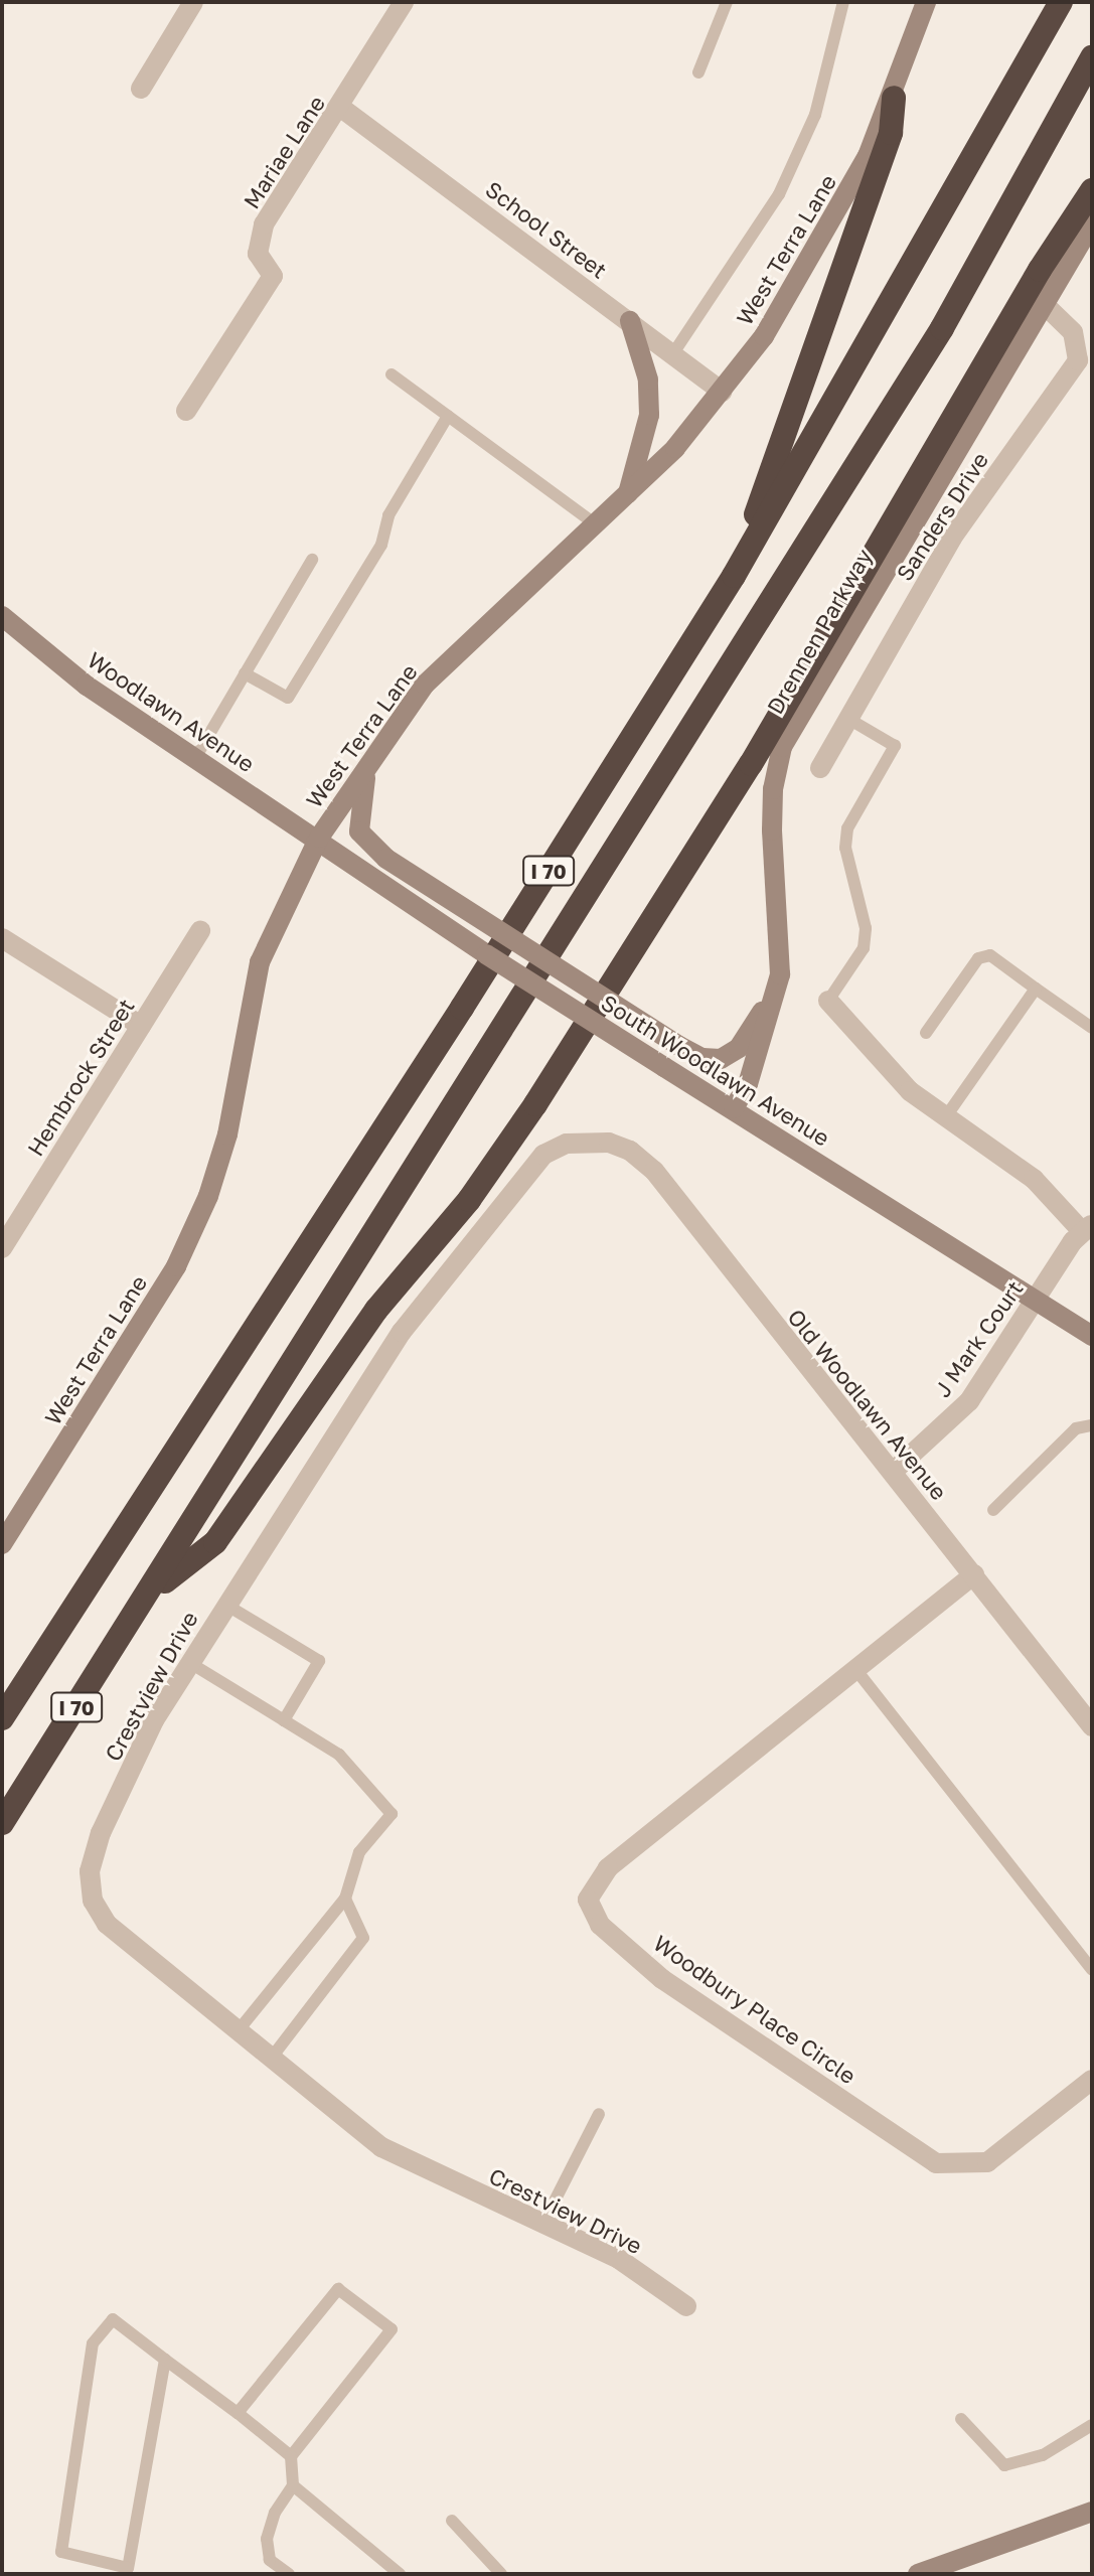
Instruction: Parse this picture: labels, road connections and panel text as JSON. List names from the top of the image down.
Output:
{
  "streets": {
    "highway": ["I 70"],
    "main road": [
      "West Terra Lane",
      "Drennen Parkway",
      "Woodlawn Avenue",
      "South Woodlawn Avenue"
    ],
    "street": [
      "Mariae Lane",
      "School Street",
      "Sanders Drive",
      "Hembrock Street",
      "J Mark Court",
      "Old Woodlawn Avenue",
      "Crestview Drive",
      "Woodbury Place Circle"
    ]
  },
  "crossings": [
    ["Mariae Lane", "School Street"],
    ["School Street", "West Terra Lane"],
    ["West Terra Lane", "Woodlawn Avenue"],
    ["West Terra Lane", "South Woodlawn Avenue"],
    ["Sanders Drive", "Drennen Parkway"],
    ["Drennen Parkway", "South Woodlawn Avenue"],
    ["Woodlawn Avenue", "South Woodlawn Avenue"],
    ["South Woodlawn Avenue", "J Mark Court"],
    ["J Mark Court", "Old Woodlawn Avenue"],
    ["Old Woodlawn Avenue", "Crestview Drive"],
    ["Old Woodlawn Avenue", "Woodbury Place Circle"]
  ]
}
